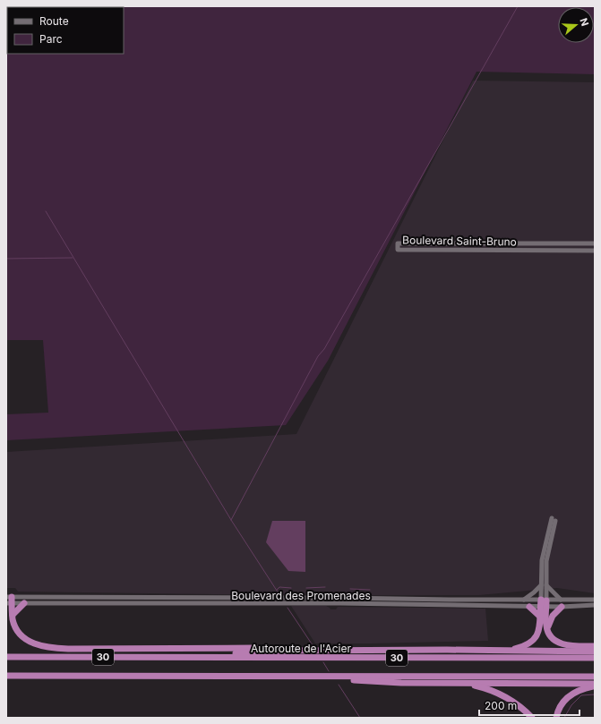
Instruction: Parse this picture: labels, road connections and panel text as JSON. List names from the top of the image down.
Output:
{
  "streets": {
    "highway": ["Autoroute de l'Acier", "30"],
    "street": ["Boulevard Saint-Bruno", "Boulevard des Promenades"]
  },
  "legend": ["Route", "Parc"],
  "scale_bar": "200 m",
  "north": "right"
}
